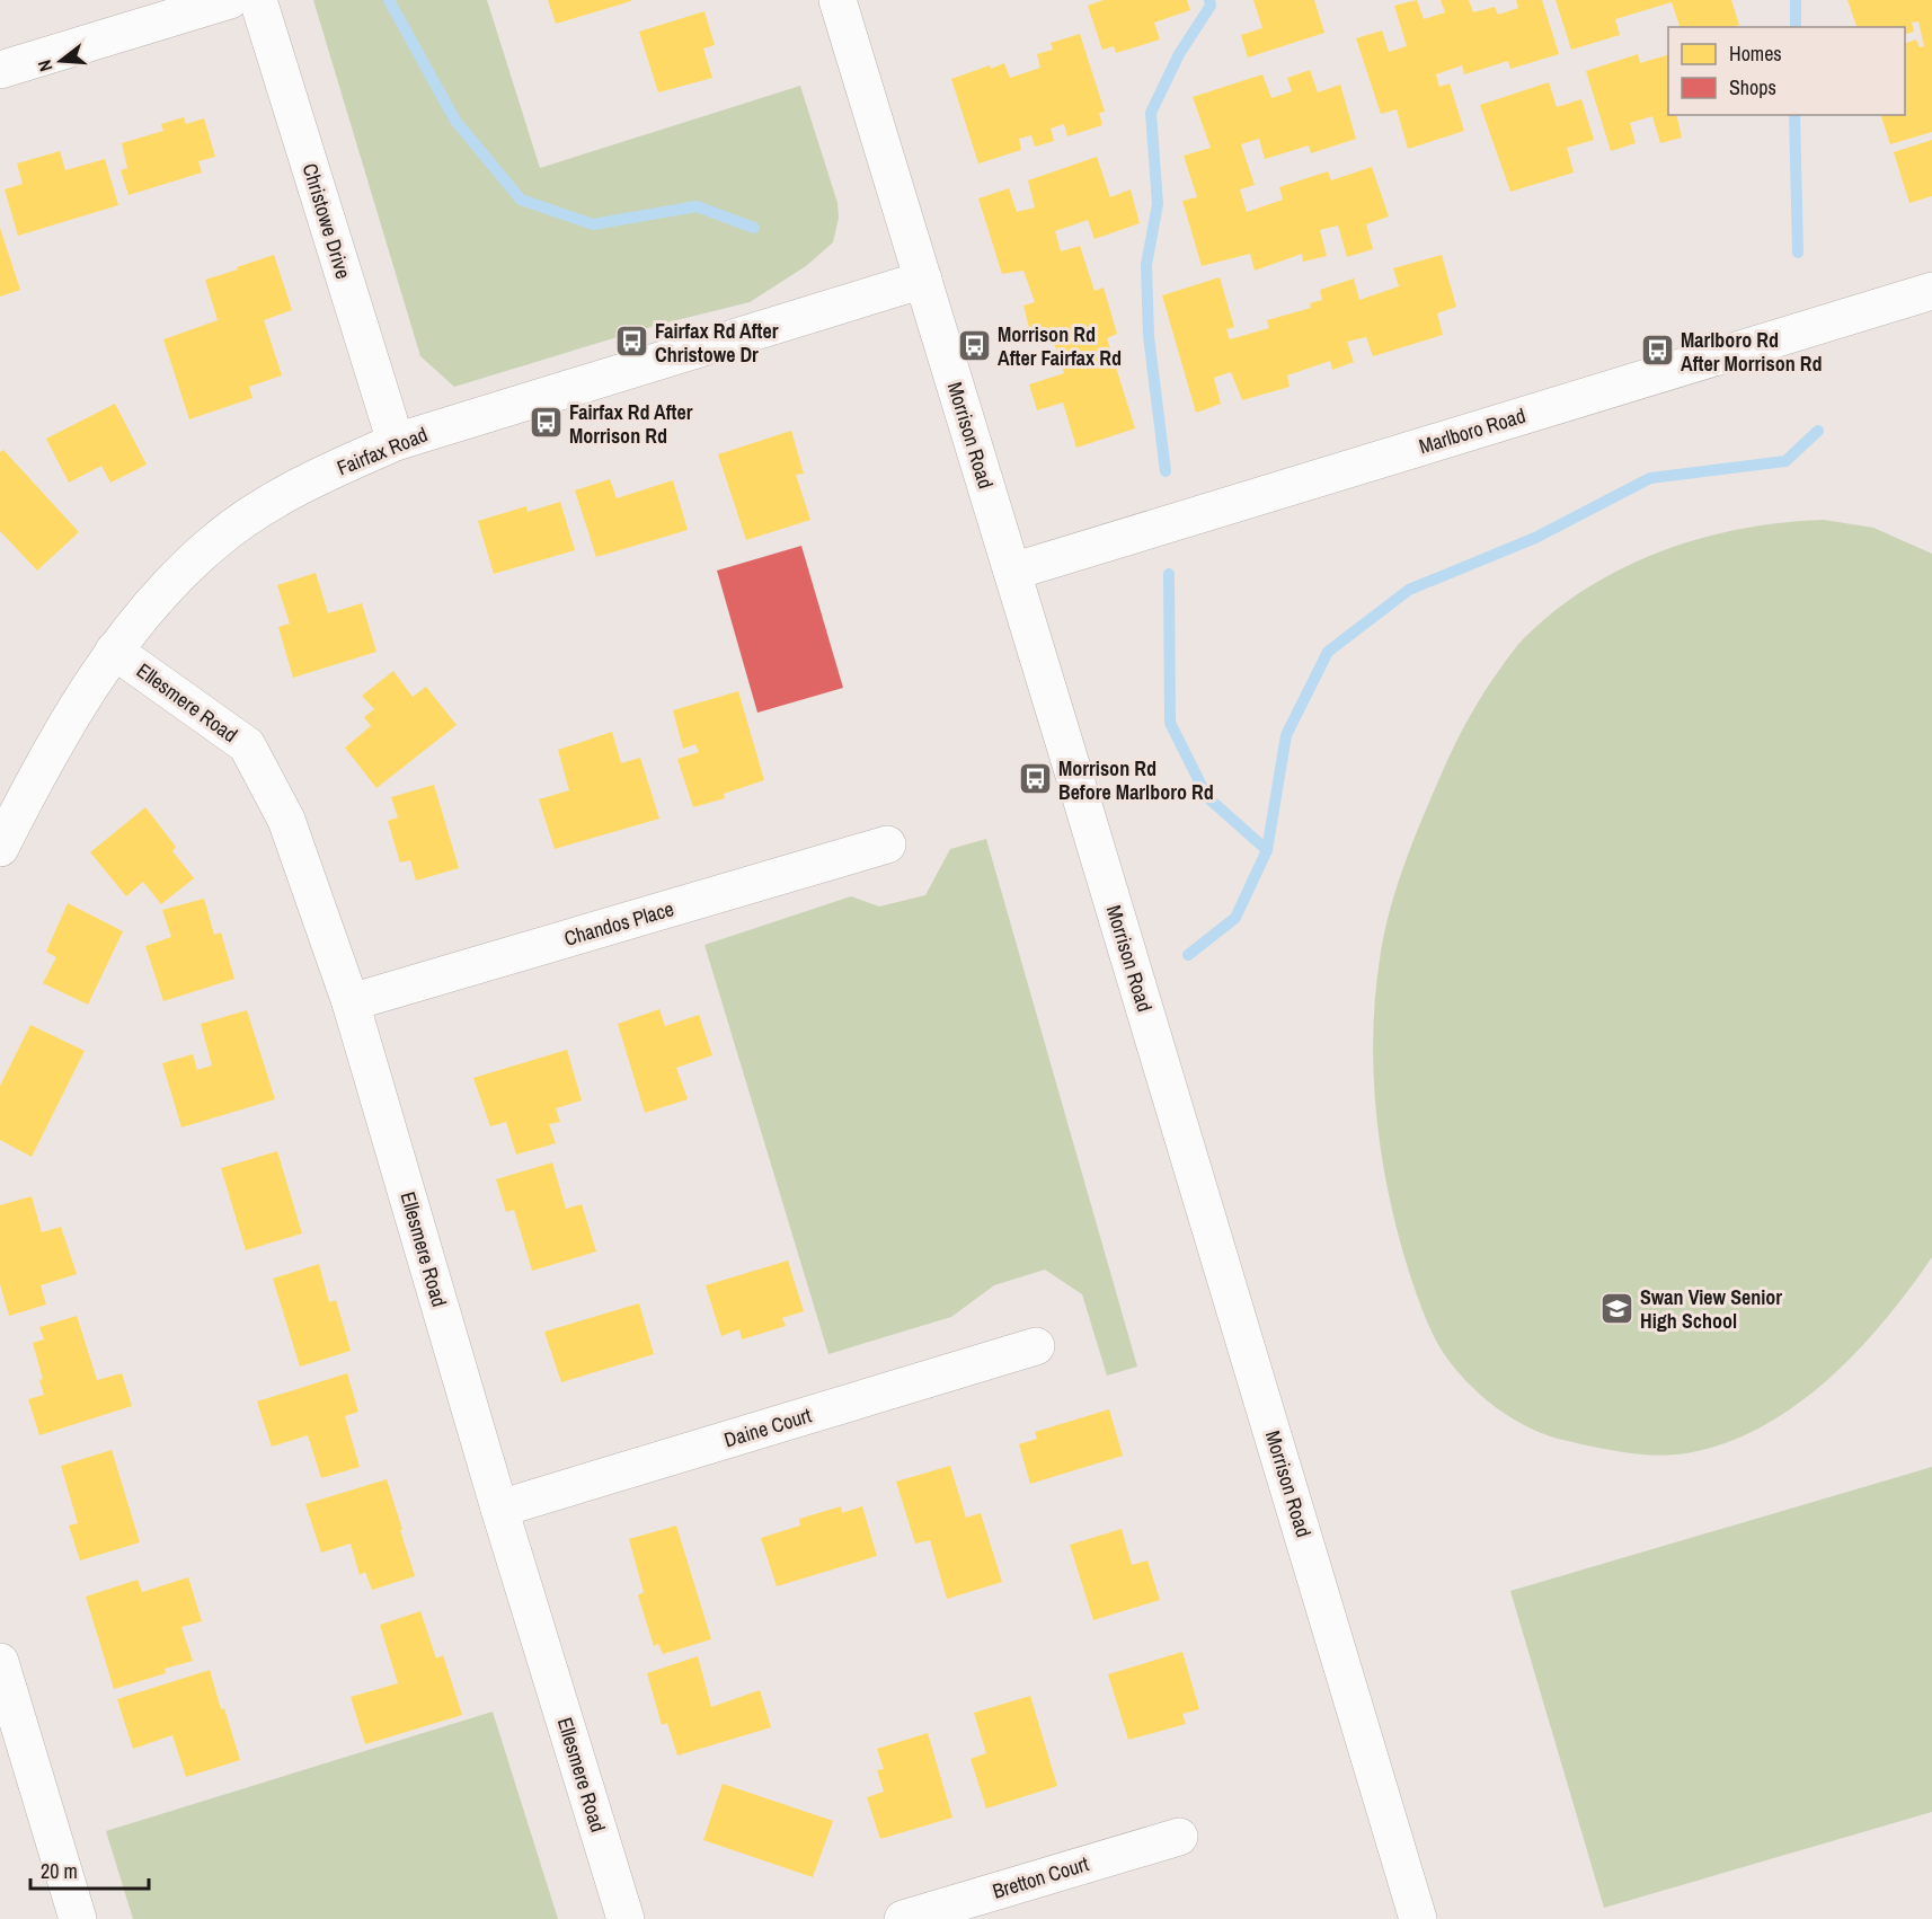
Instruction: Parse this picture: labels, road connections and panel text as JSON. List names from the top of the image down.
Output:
{
  "streets": {
    "street": [
      "Christowe Drive",
      "Marlboro Road",
      "Morrison Road",
      "Fairfax Road",
      "Ellesmere Road",
      "Chandos Place",
      "Daine Court",
      "Bretton Court"
    ]
  },
  "crossings": [
    ["Christowe Drive", "Fairfax Road"],
    ["Marlboro Road", "Morrison Road"],
    ["Morrison Road", "Fairfax Road"],
    ["Fairfax Road", "Ellesmere Road"],
    ["Ellesmere Road", "Chandos Place"],
    ["Ellesmere Road", "Daine Court"]
  ],
  "places": {
    "bus stop": [
      "Fairfax Rd After Christowe Dr",
      "Morrison Rd After Fairfax Rd",
      "Marlboro Rd After Morrison Rd",
      "Fairfax Rd After Morrison Rd",
      "Morrison Rd Before Marlboro Rd"
    ],
    "school or university": ["Swan View Senior High School"]
  },
  "legend": ["Homes", "Shops"],
  "scale_bar": "20 m",
  "north": "left"
}
